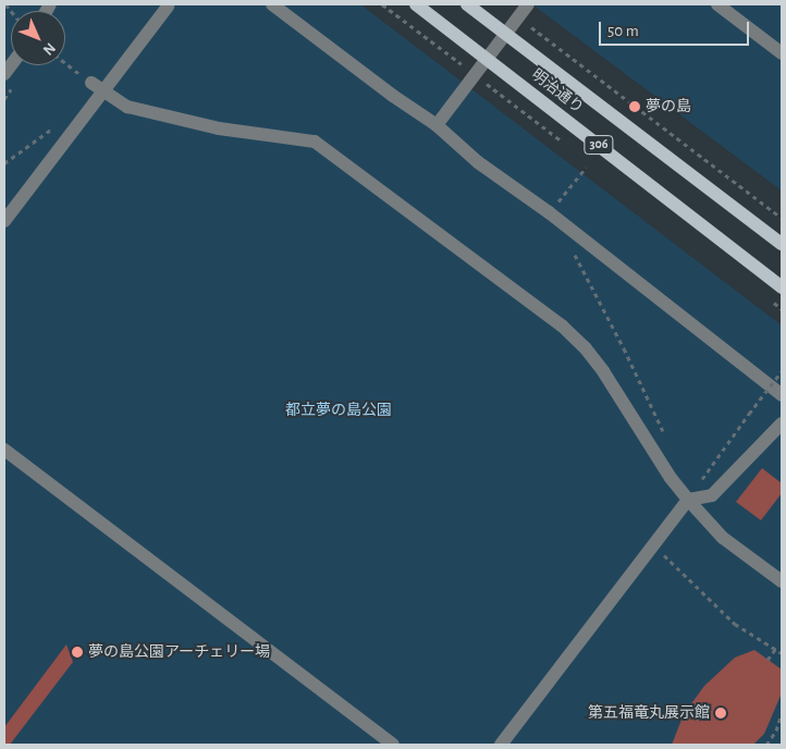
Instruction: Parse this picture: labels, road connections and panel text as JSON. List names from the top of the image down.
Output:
{
  "streets": {
    "main road": ["明治通り", "306"]
  },
  "parks": ["都立夢の島公園"],
  "places": ["夢の島", "夢の島公園アーチェリー場", "第五福竜丸展示館"],
  "scale_bar": "50 m",
  "north": "bottom right"
}
